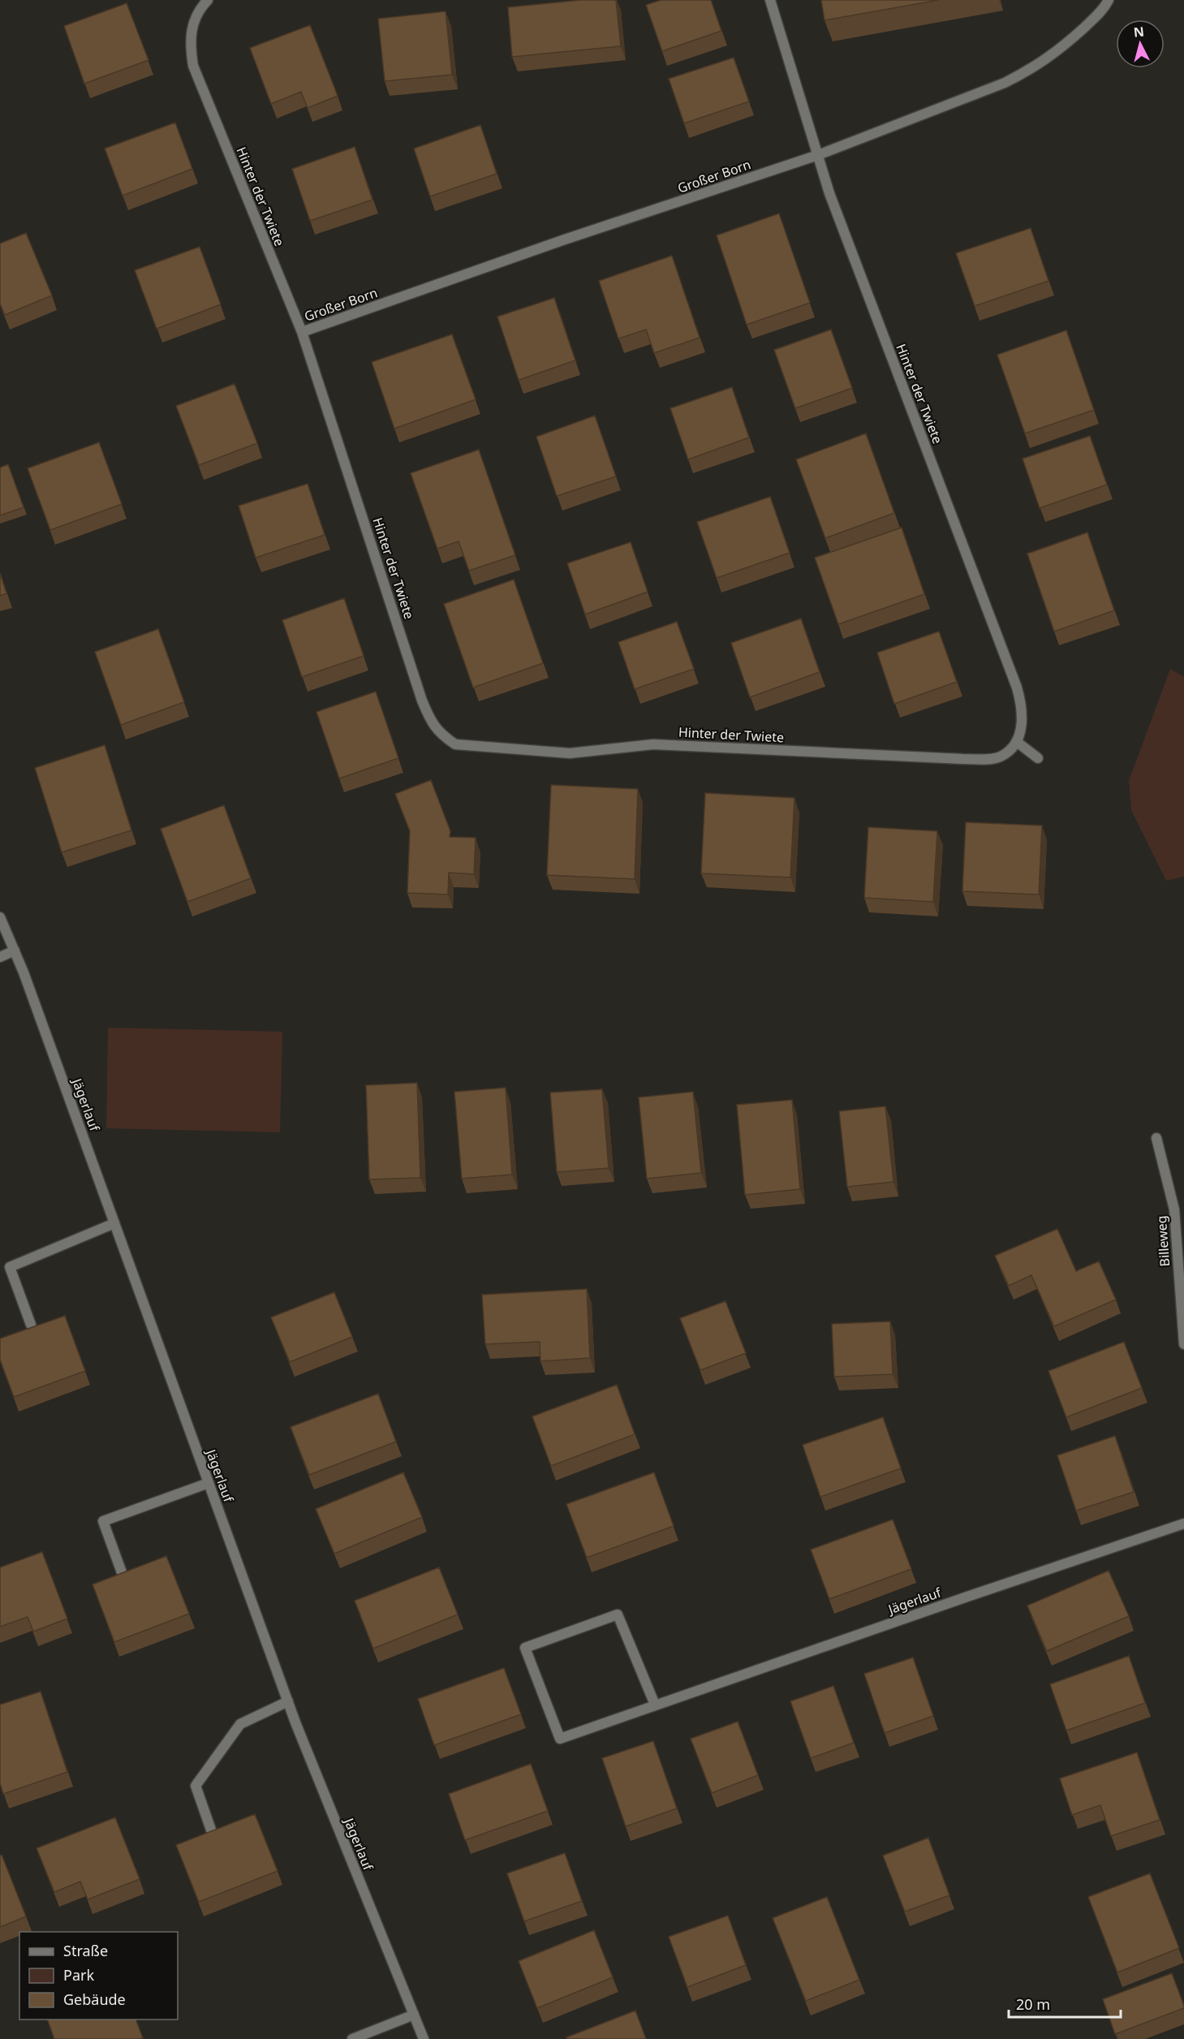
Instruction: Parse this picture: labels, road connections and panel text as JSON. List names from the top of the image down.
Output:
{
  "streets": {
    "street": [
      "Großer Born",
      "Hinter der Twiete",
      "Jägerlauf",
      "Billeweg"
    ]
  },
  "crossings": [
    ["Großer Born", "Hinter der Twiete"]
  ],
  "legend": ["Straße", "Park", "Gebäude"],
  "scale_bar": "20 m",
  "north": "top"
}
